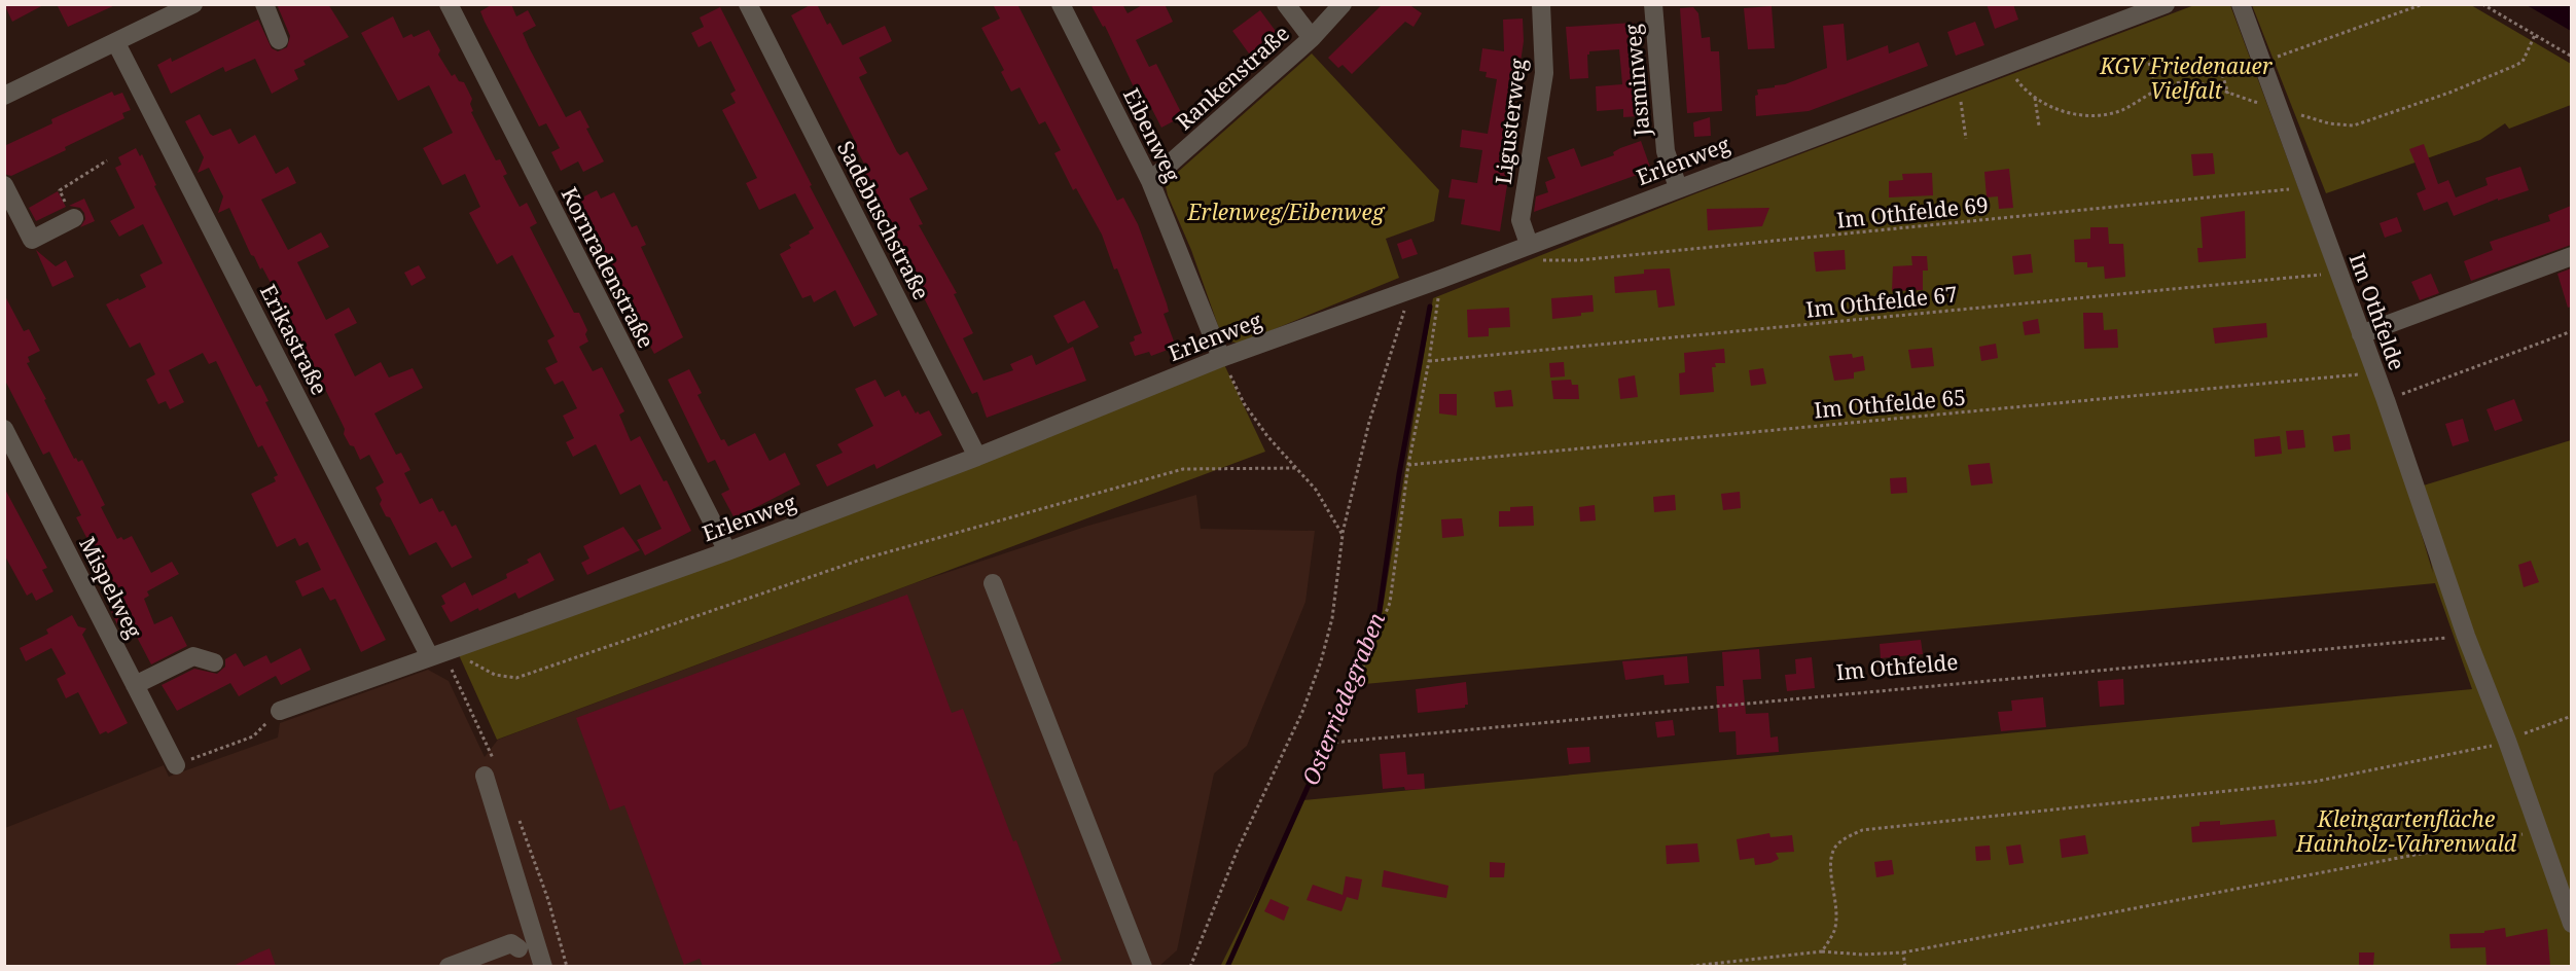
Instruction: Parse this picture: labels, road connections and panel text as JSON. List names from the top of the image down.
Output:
{
  "streets": {
    "street": [
      "Rankenstraße",
      "Jasminweg",
      "Ligusterweg",
      "Eibenweg",
      "Erlenweg",
      "Sadebuschstraße",
      "Kornradenstraße",
      "Im Othfelde",
      "Erikastraße",
      "Mispelweg"
    ],
    "path": ["Im Othfelde 69", "Im Othfelde 67", "Im Othfelde 65"]
  },
  "crossings": [
    ["Rankenstraße", "Eibenweg"],
    ["Jasminweg", "Erlenweg"],
    ["Ligusterweg", "Erlenweg"],
    ["Ligusterweg", "Im Othfelde 69"],
    ["Eibenweg", "Erlenweg"],
    ["Erlenweg", "Im Othfelde 69"],
    ["Erlenweg", "Sadebuschstraße"],
    ["Erlenweg", "Kornradenstraße"],
    ["Erlenweg", "Erikastraße"],
    ["Im Othfelde 69", "Im Othfelde"],
    ["Im Othfelde 67", "Im Othfelde"],
    ["Im Othfelde", "Im Othfelde 65"]
  ],
  "water": ["Osterriedegraben"],
  "parks": ["KGV Friedenauer Vielfalt", "Erlenweg/Eibenweg", "Kleingartenfläche Hainholz-Vahrenwald"]
}
